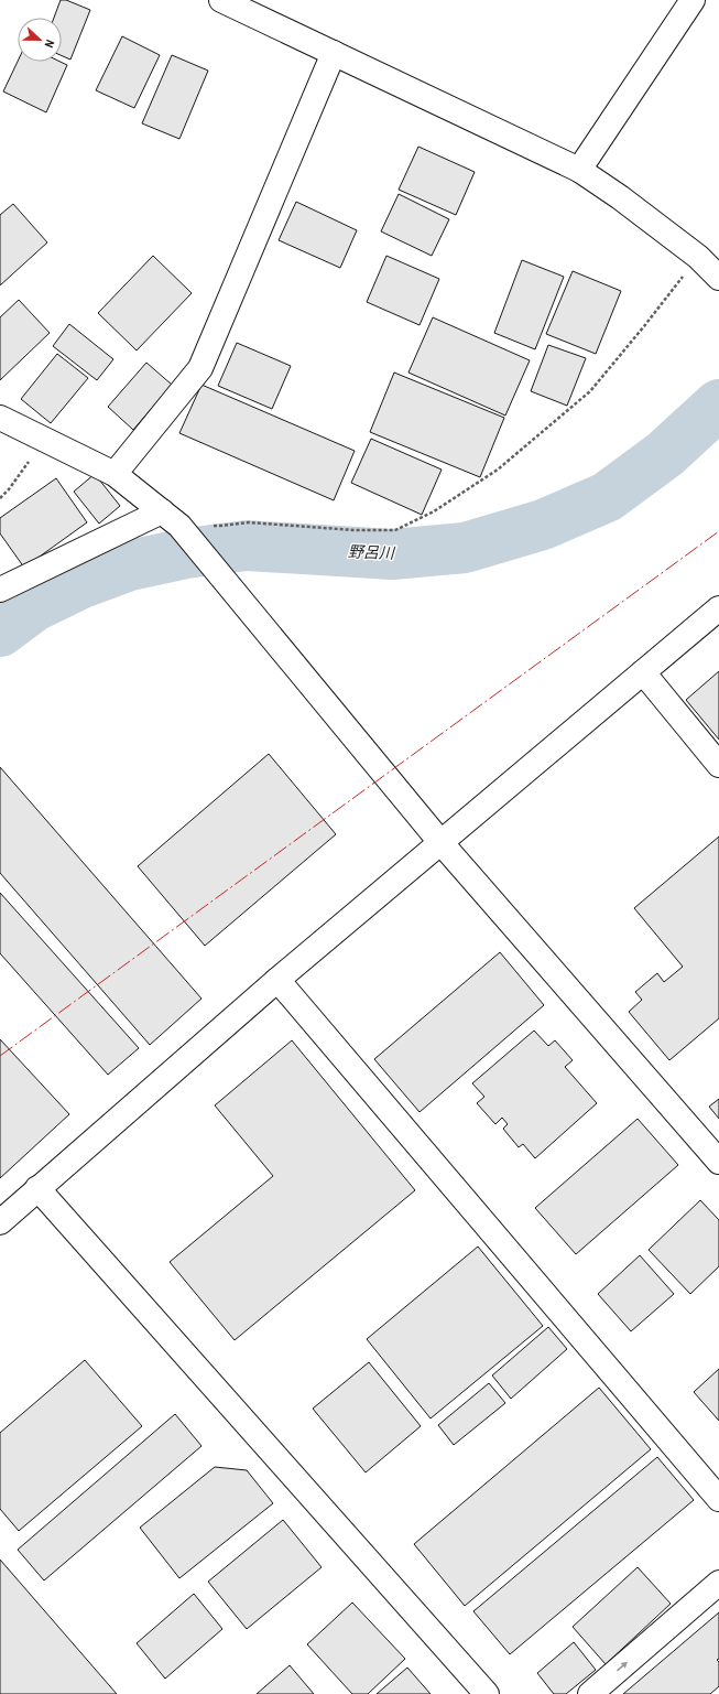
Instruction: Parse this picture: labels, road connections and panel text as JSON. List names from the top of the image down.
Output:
{
  "water": ["野呂川"],
  "north": "right"
}
